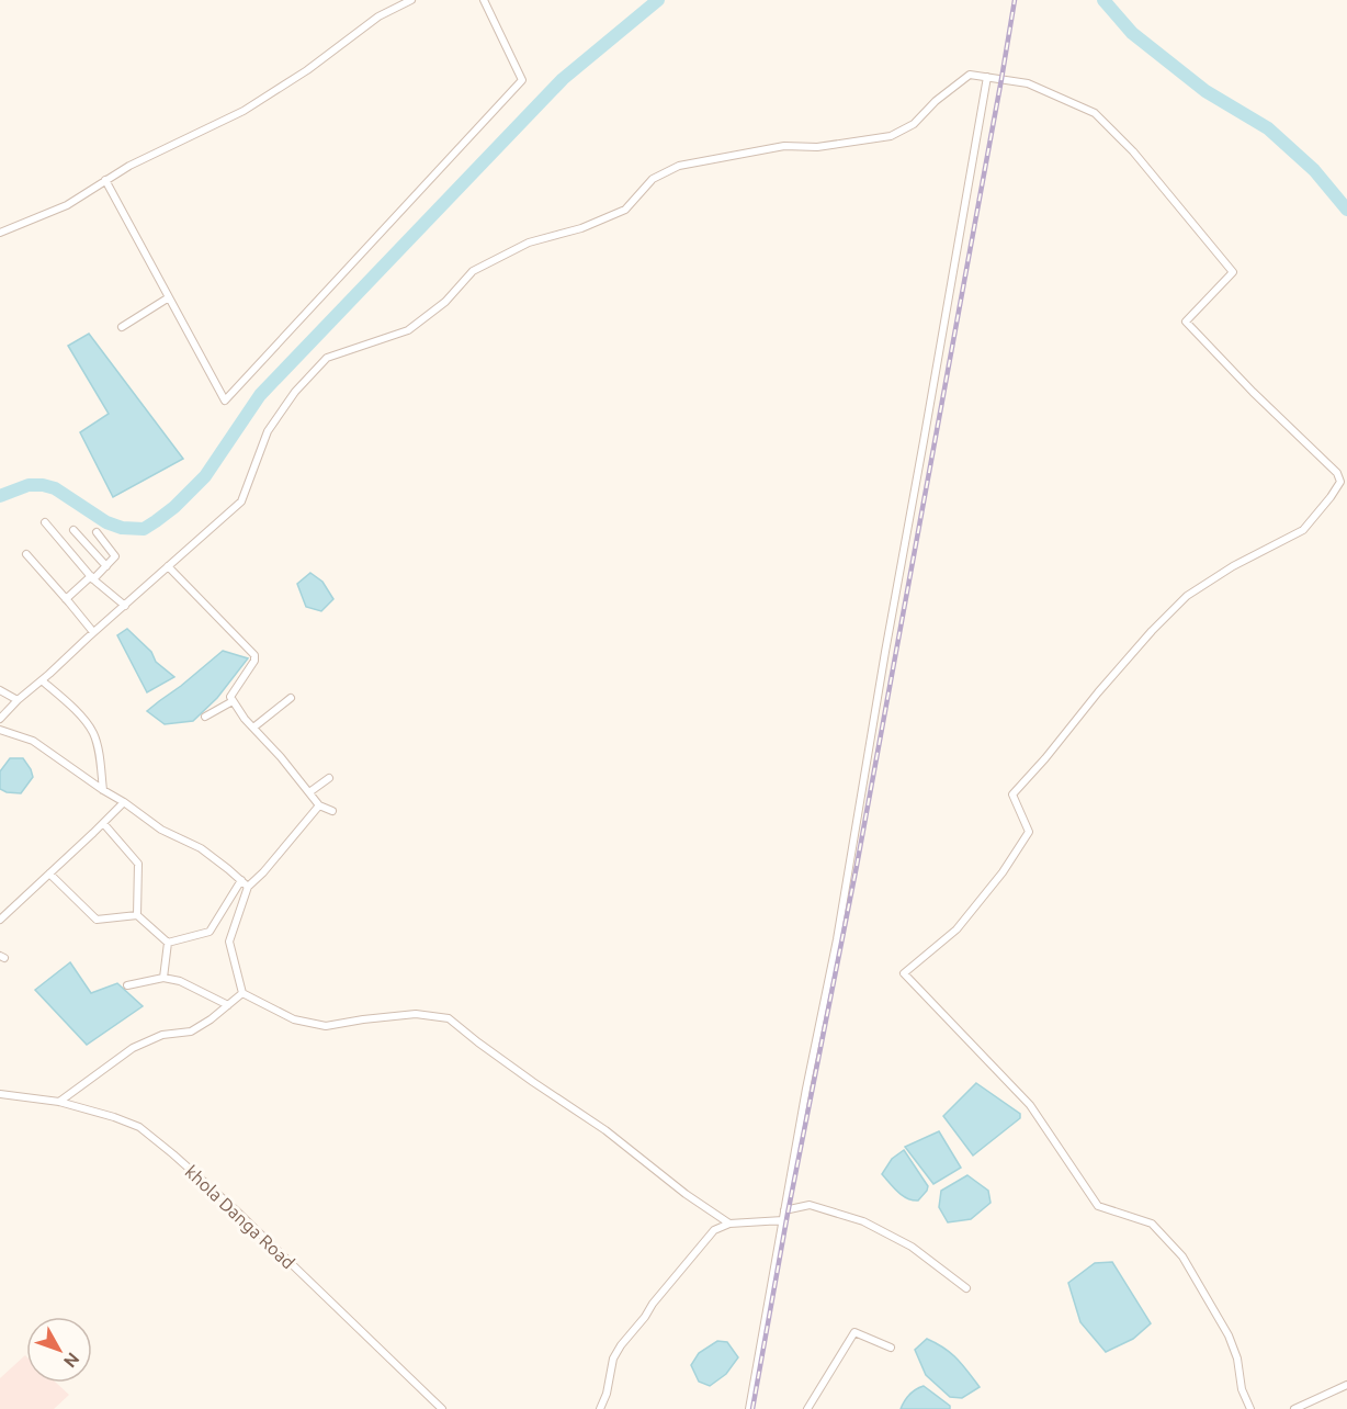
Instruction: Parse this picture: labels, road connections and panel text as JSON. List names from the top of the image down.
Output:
{
  "streets": {
    "street": ["khola Danga Road"]
  },
  "north": "bottom right"
}
